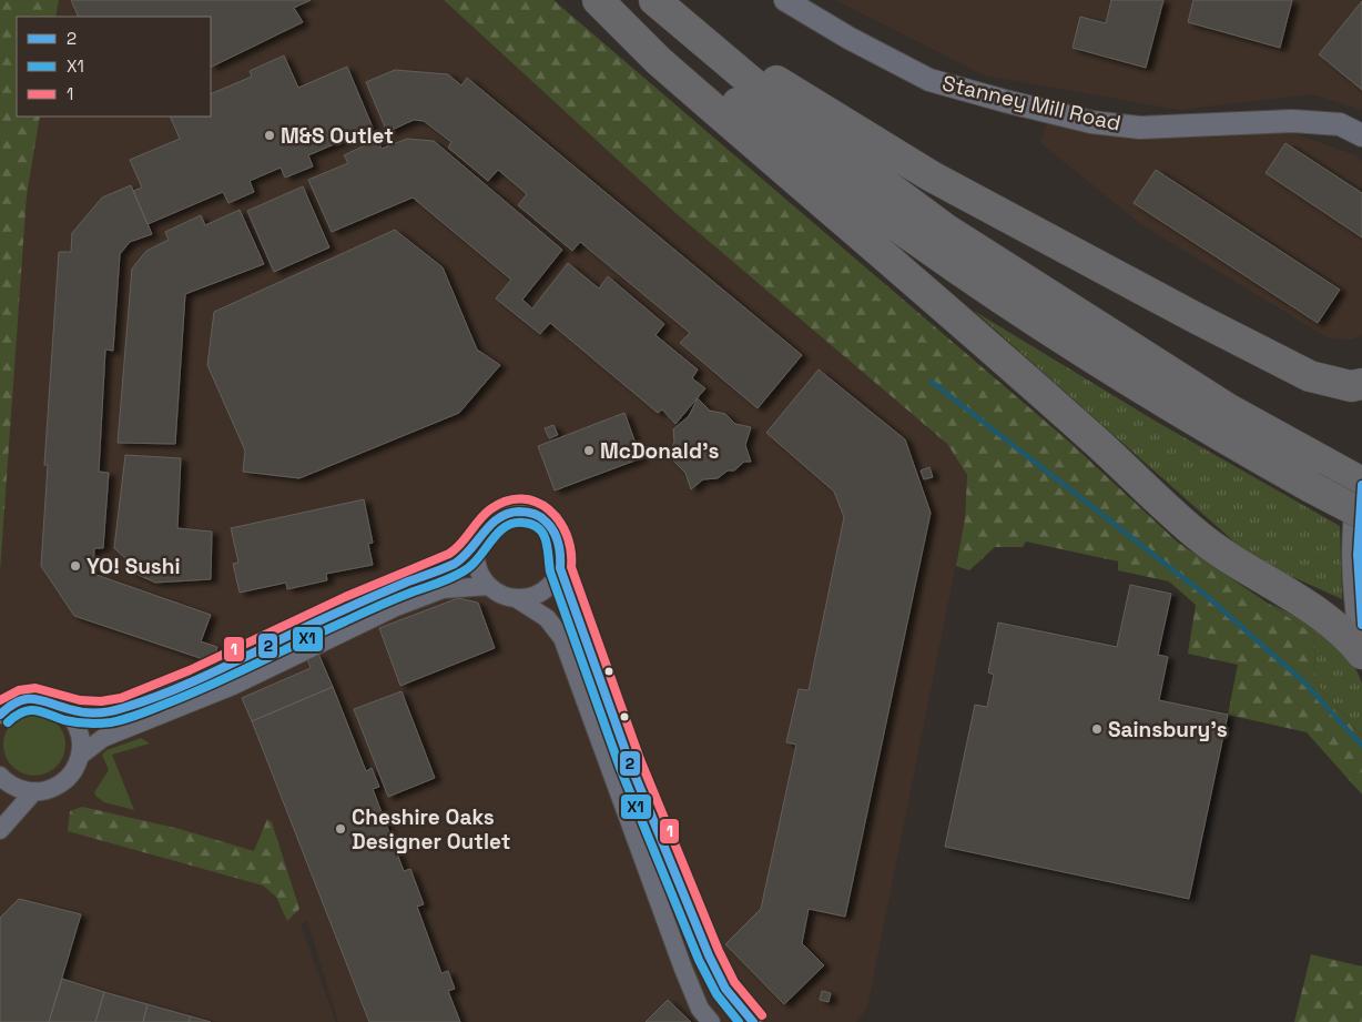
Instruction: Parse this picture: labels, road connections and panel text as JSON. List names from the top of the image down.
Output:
{
  "streets": {
    "street": ["Stanney Mill Road"]
  },
  "places": [
    "M&S Outlet",
    "McDonald's",
    "YO! Sushi",
    "Sainsbury's",
    "Cheshire Oaks Designer Outlet"
  ],
  "lines": ["transit line 2", "transit line 1", "transit line X1"],
  "legend": ["2", "X1", "1"]
}
